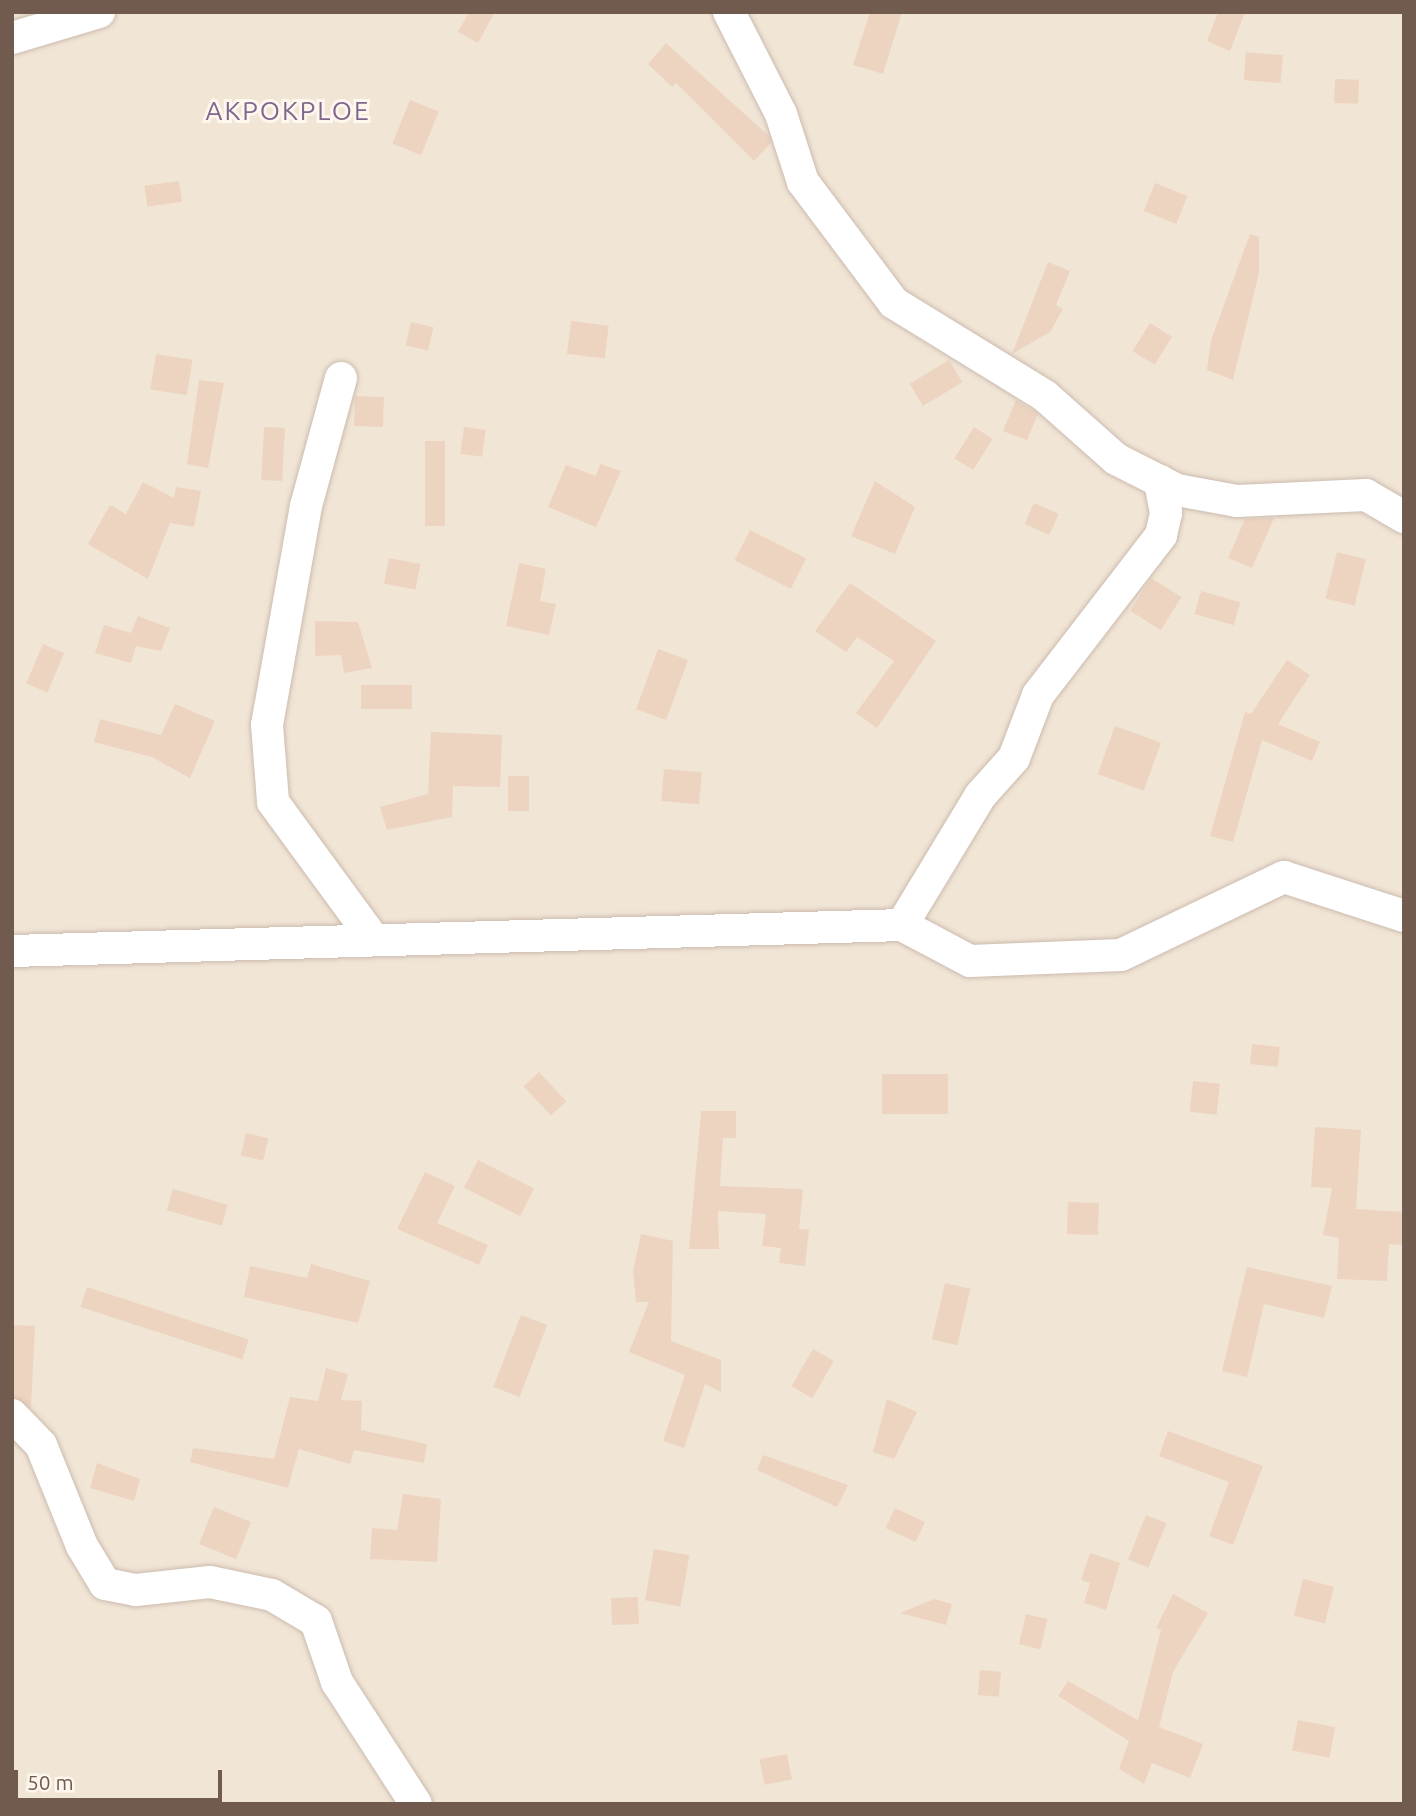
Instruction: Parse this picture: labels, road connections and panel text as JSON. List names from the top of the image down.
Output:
{
  "districts": ["AKPOKPLOE"],
  "scale_bar": "50 m"
}
